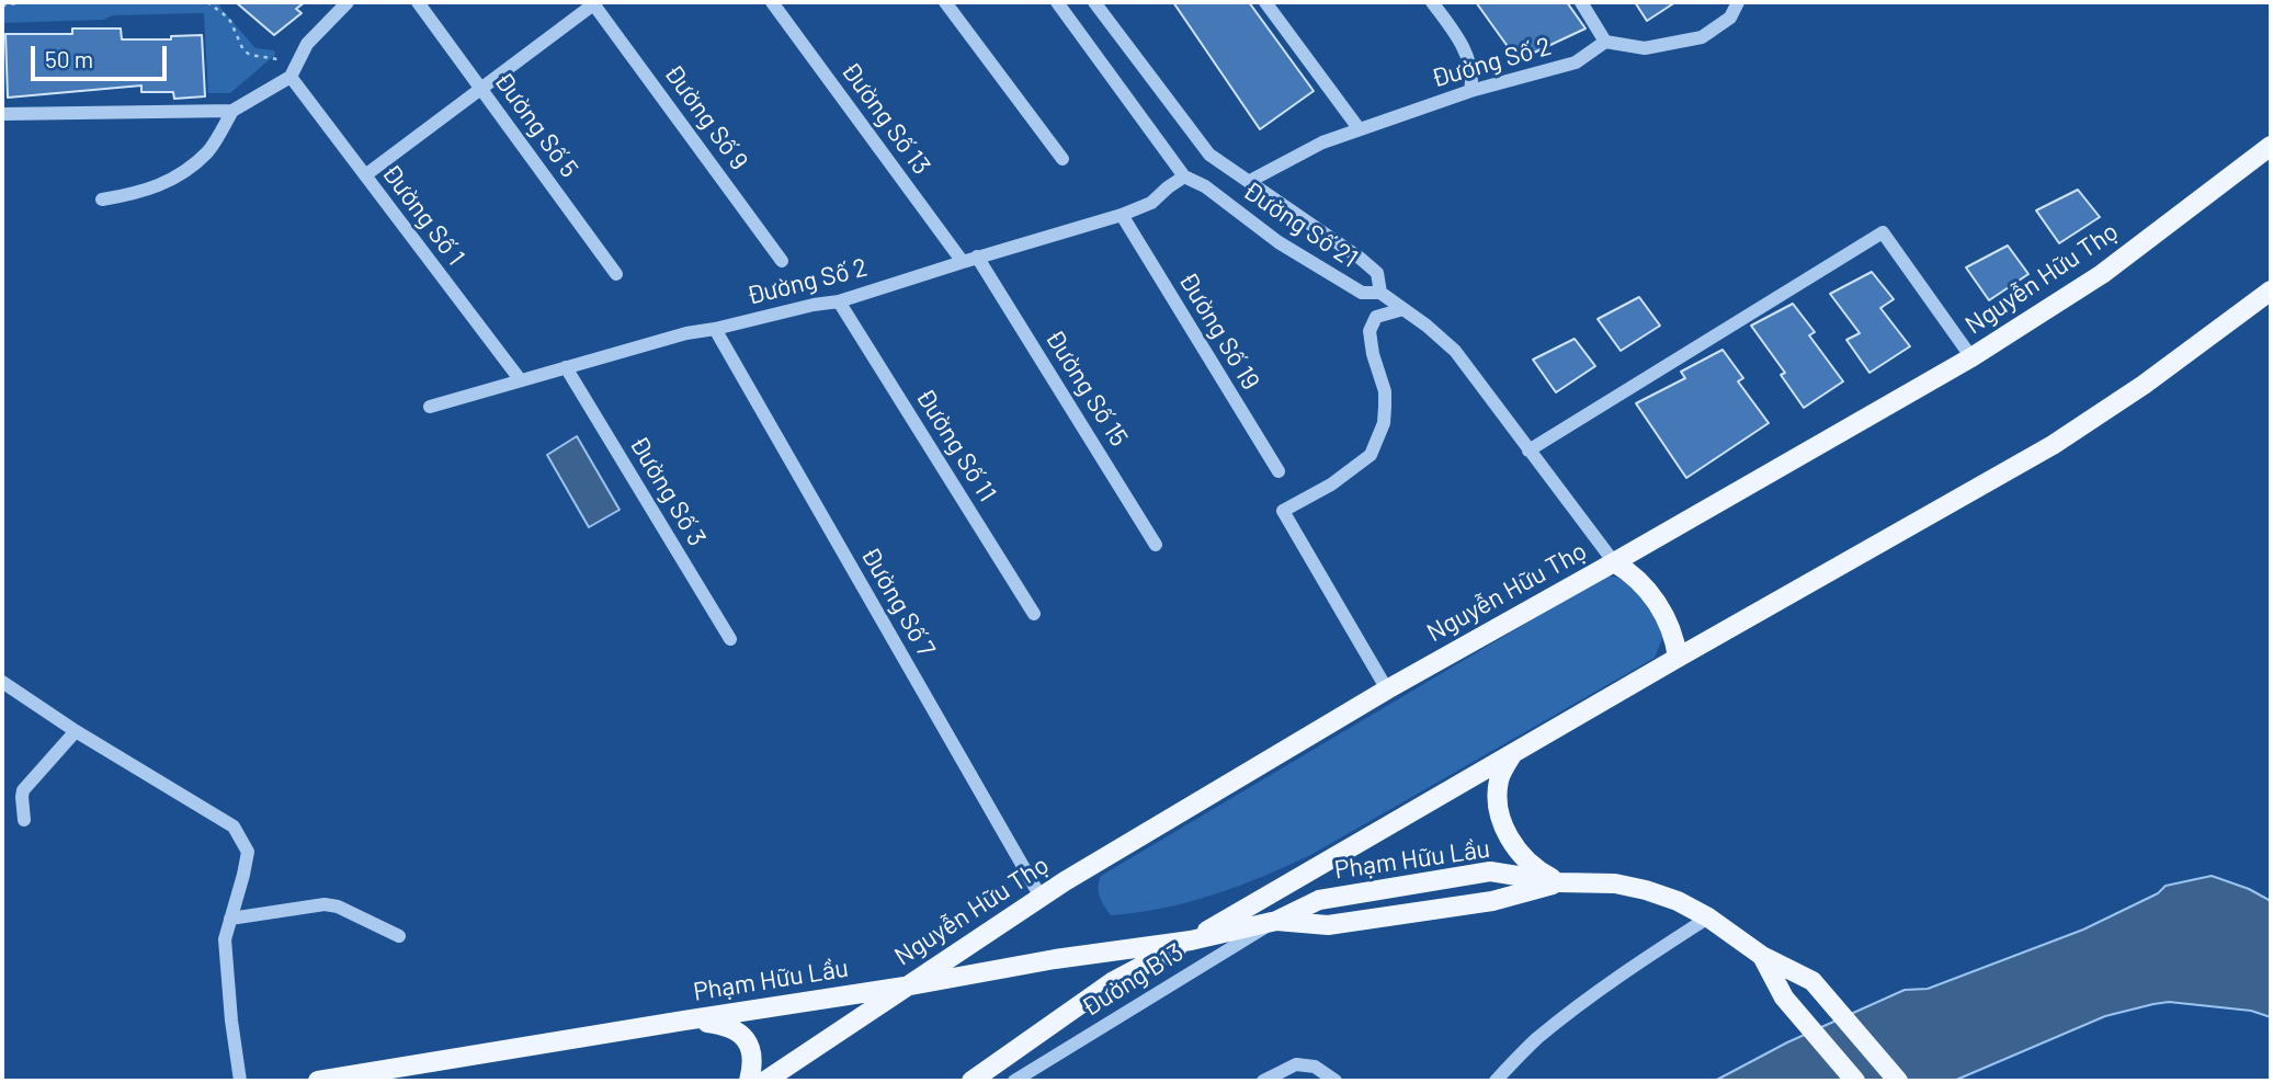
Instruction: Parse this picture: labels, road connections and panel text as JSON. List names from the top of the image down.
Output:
{
  "streets": {
    "main road": ["Nguyễn Hữu Thọ", "Phạm Hữu Lầu"],
    "street": [
      "Đường Số 2",
      "Đường Số 9",
      "Đường Số 13",
      "Đường Số 5",
      "Đường Số 1",
      "Đường Số 21",
      "Đường Số 19",
      "Đường Số 15",
      "Đường Số 11",
      "Đường Số 3",
      "Đường Số 7",
      "Đường B13"
    ]
  },
  "crossings": [
    ["Đường Số 2", "Đường Số 13"],
    ["Đường Số 2", "Đường Số 1"],
    ["Đường Số 2", "Đường Số 21"],
    ["Đường Số 2", "Đường Số 19"],
    ["Đường Số 2", "Đường Số 15"],
    ["Đường Số 2", "Đường Số 11"],
    ["Đường Số 2", "Đường Số 3"],
    ["Đường Số 2", "Đường Số 7"],
    ["Nguyễn Hữu Thọ", "Đường Số 7"],
    ["Nguyễn Hữu Thọ", "Phạm Hữu Lầu"],
    ["Phạm Hữu Lầu", "Đường B13"]
  ],
  "scale_bar": "50 m"
}
